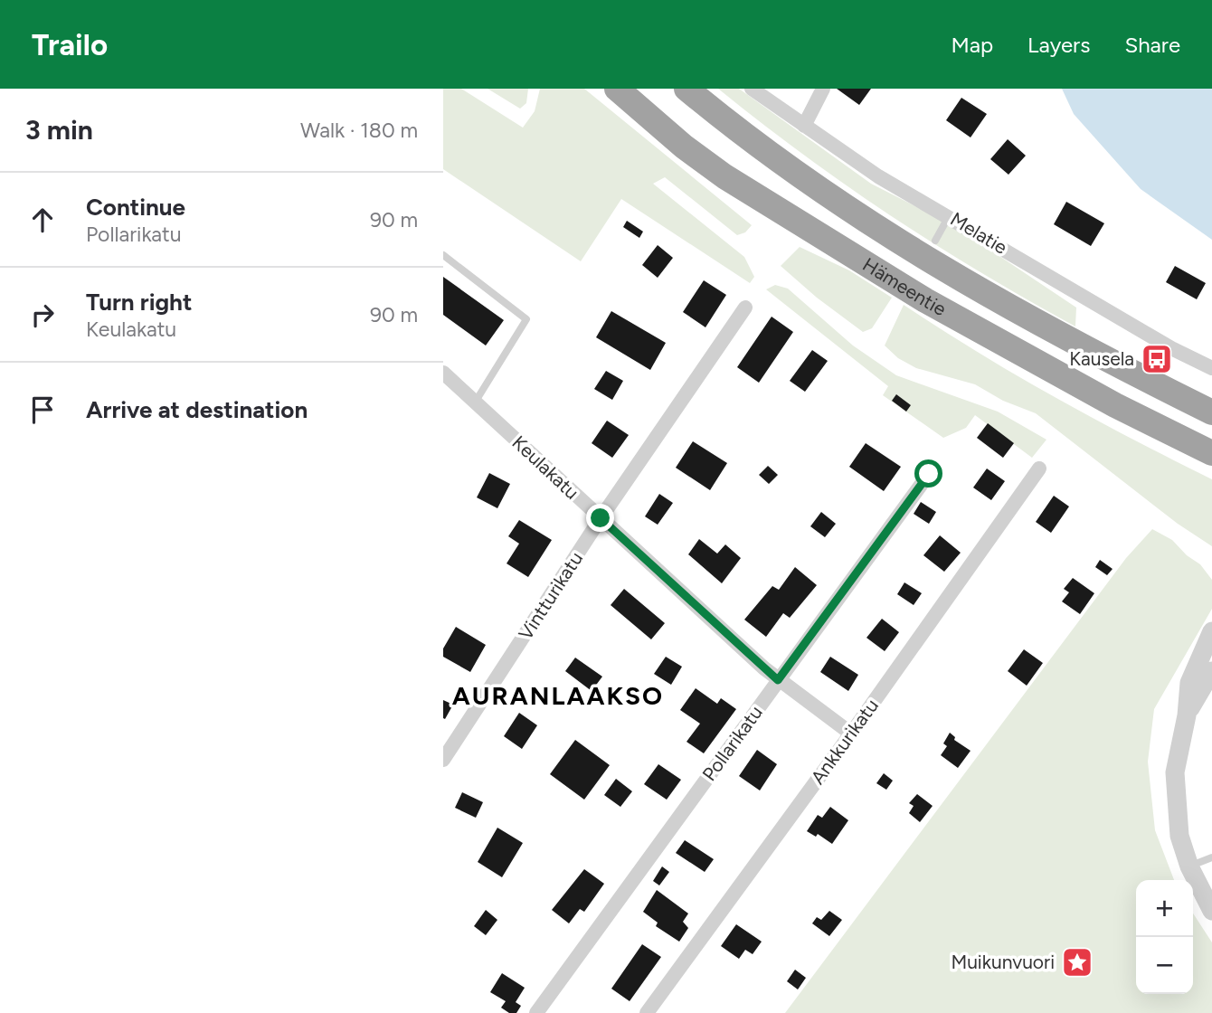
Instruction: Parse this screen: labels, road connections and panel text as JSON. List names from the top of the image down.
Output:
{
  "streets": {
    "highway": ["Hämeentie"],
    "street": [
      "Melatie",
      "Keulakatu",
      "Vintturikatu",
      "Ankkurikatu",
      "Pollarikatu"
    ]
  },
  "crossings": [
    ["Keulakatu", "Vintturikatu"],
    ["Keulakatu", "Ankkurikatu"],
    ["Keulakatu", "Pollarikatu"]
  ],
  "districts": ["AURANLAAKSO"],
  "places": {
    "bus stop": ["Kausela"],
    "place": ["Muikunvuori"]
  },
  "page": {
    "header": "Trailo",
    "nav": ["Map", "Layers", "Share"],
    "heading": ["3 min", "Walk · 180 m"],
    "list": [
      ["Continue", "Pollarikatu", "90 m"],
      ["Turn right", "Keulakatu", "90 m"],
      "Arrive at destination"
    ],
    "map_buttons": ["+", "−"]
  }
}
